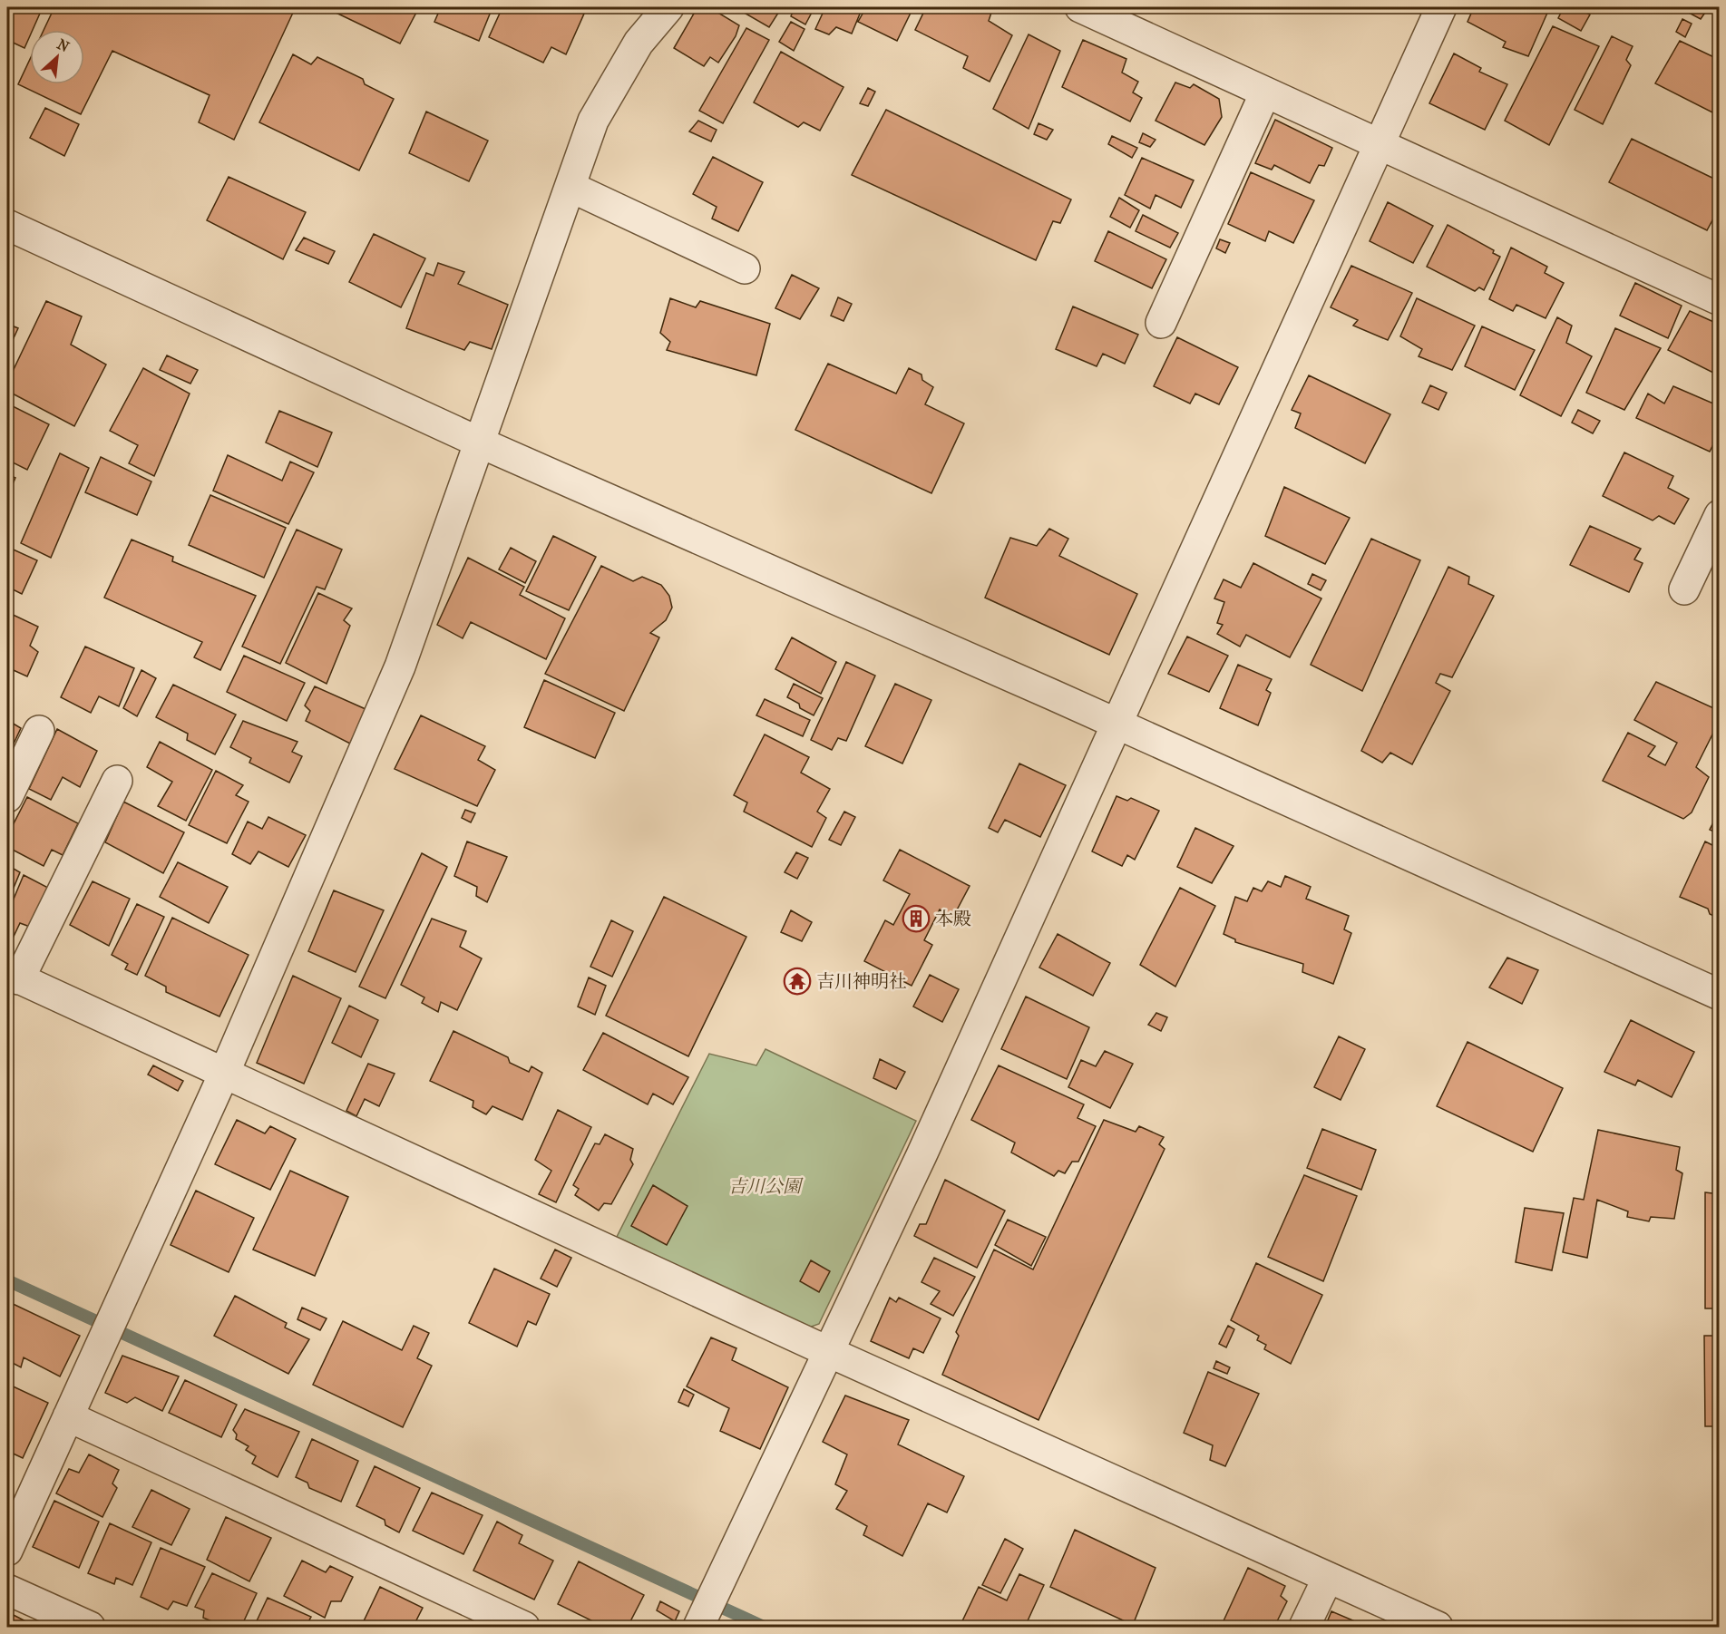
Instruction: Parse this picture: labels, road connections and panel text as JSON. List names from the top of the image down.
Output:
{
  "parks": ["吉川公園"],
  "places": {
    "building": ["本殿"],
    "temple": ["吉川神明社"]
  },
  "north": "top right"
}
